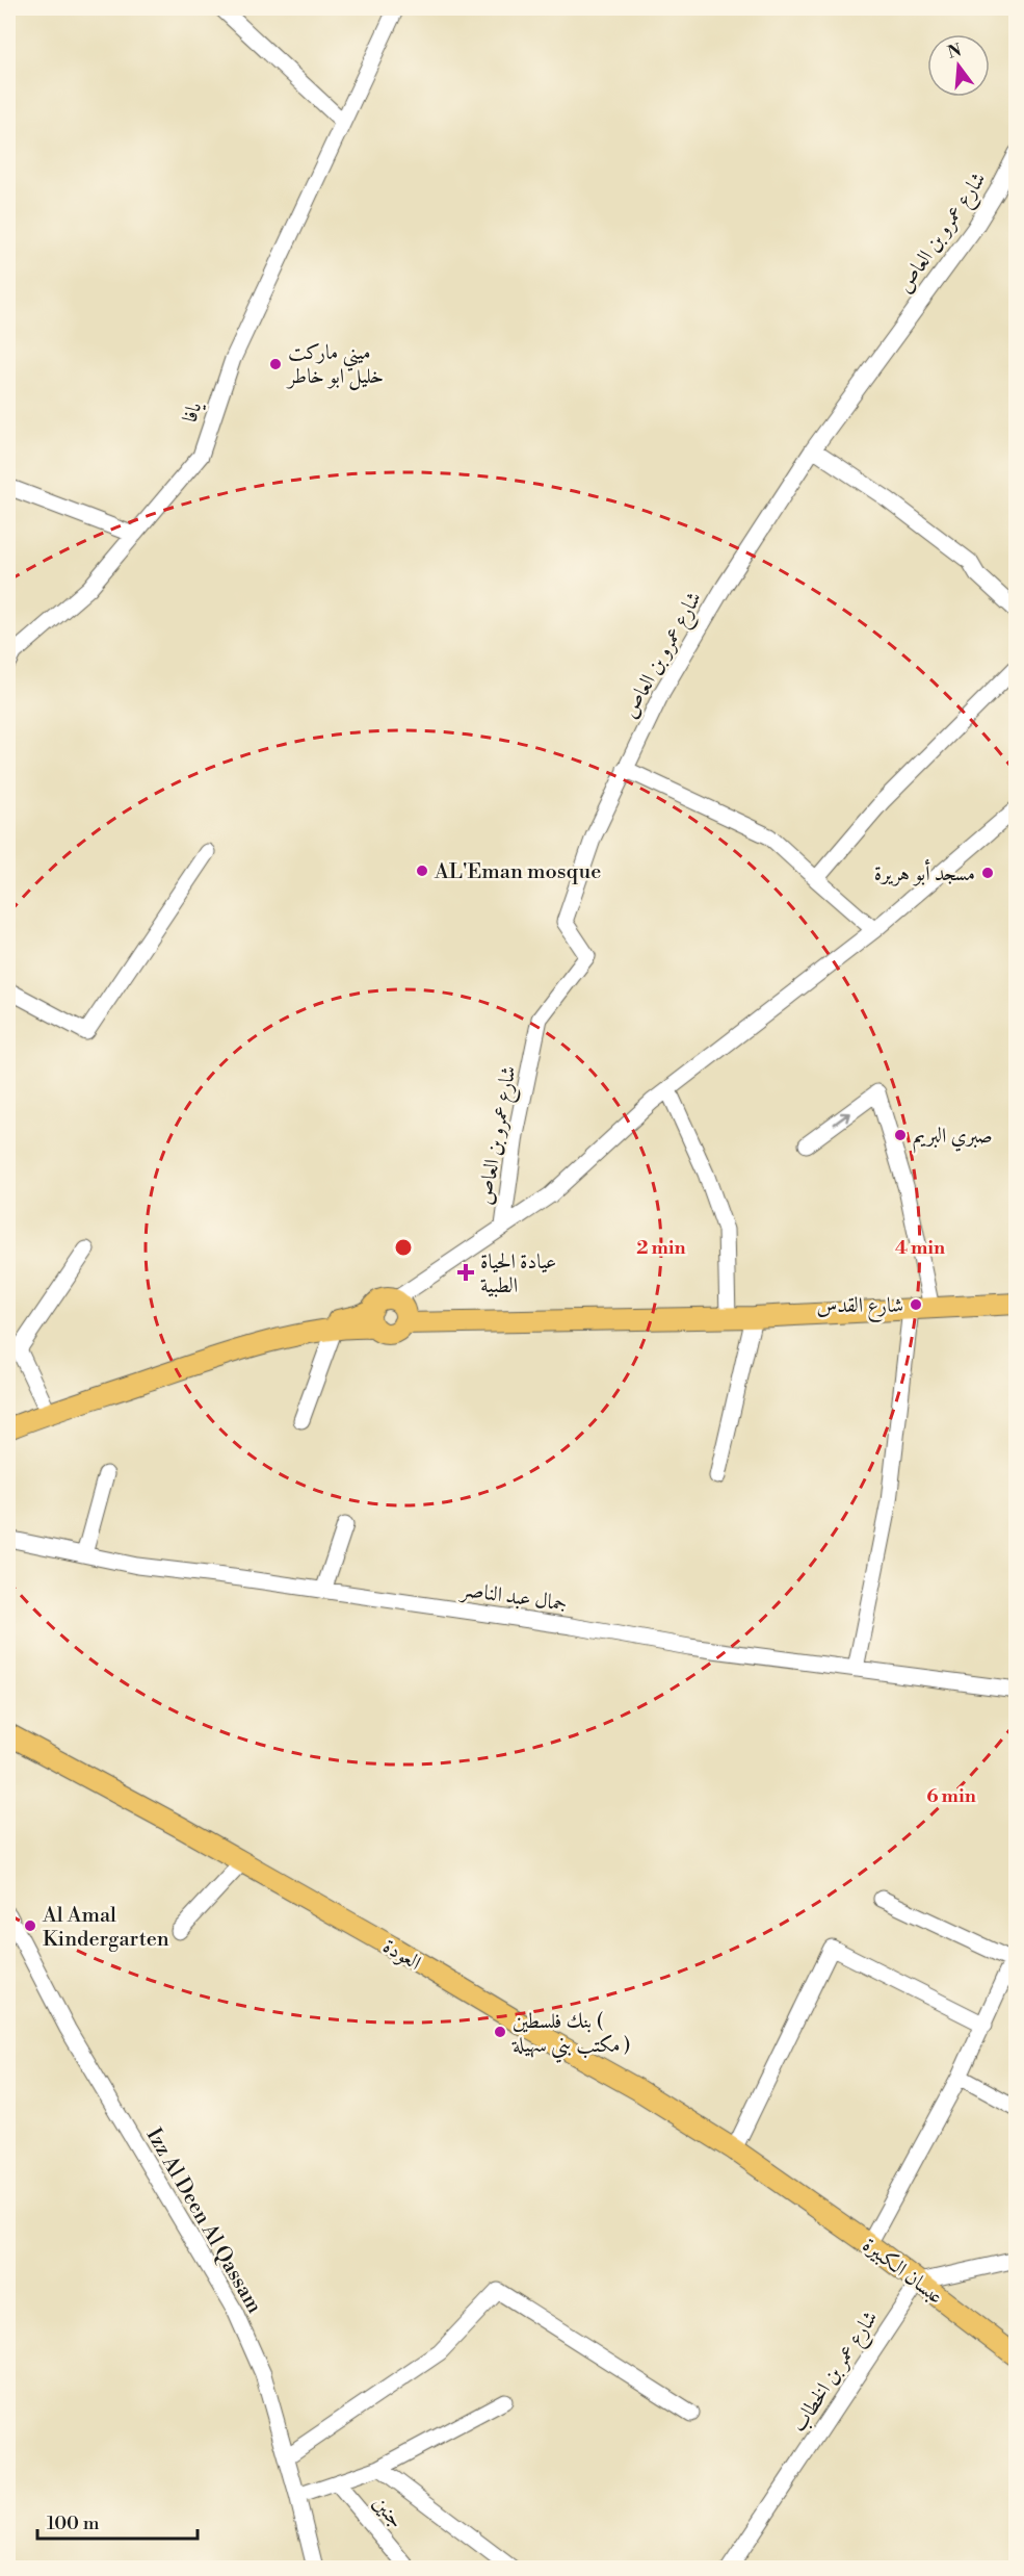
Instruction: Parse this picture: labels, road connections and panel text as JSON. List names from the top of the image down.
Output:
{
  "streets": {
    "main road": ["العودة", "عبسان الكبيرة"],
    "street": [
      "شارع عمرو بن العاص",
      "يافا",
      "جمال عبد الناصر",
      "Izz Al Deen Al Qassam",
      "شارع عمر بن الخطاب",
      "جنين"
    ]
  },
  "crossings": [
    ["العودة", "عبسان الكبيرة"],
    ["عبسان الكبيرة", "شارع عمر بن الخطاب"]
  ],
  "places": {
    "other": [
      "ميني ماركت خليل ابو خاطر",
      "AL'Eman mosque",
      "مسجد أبو هريرة",
      "صبري البريم",
      "شارع القدس",
      "Al Amal Kindergarten",
      "بنك فلسطين ( مكتب بني سهيلة )"
    ],
    "health": ["عيادة الحياة الطبية"]
  },
  "scale_bar": "100 m",
  "north": "top",
  "rings": ["2 min", "4 min", "6 min"]
}
